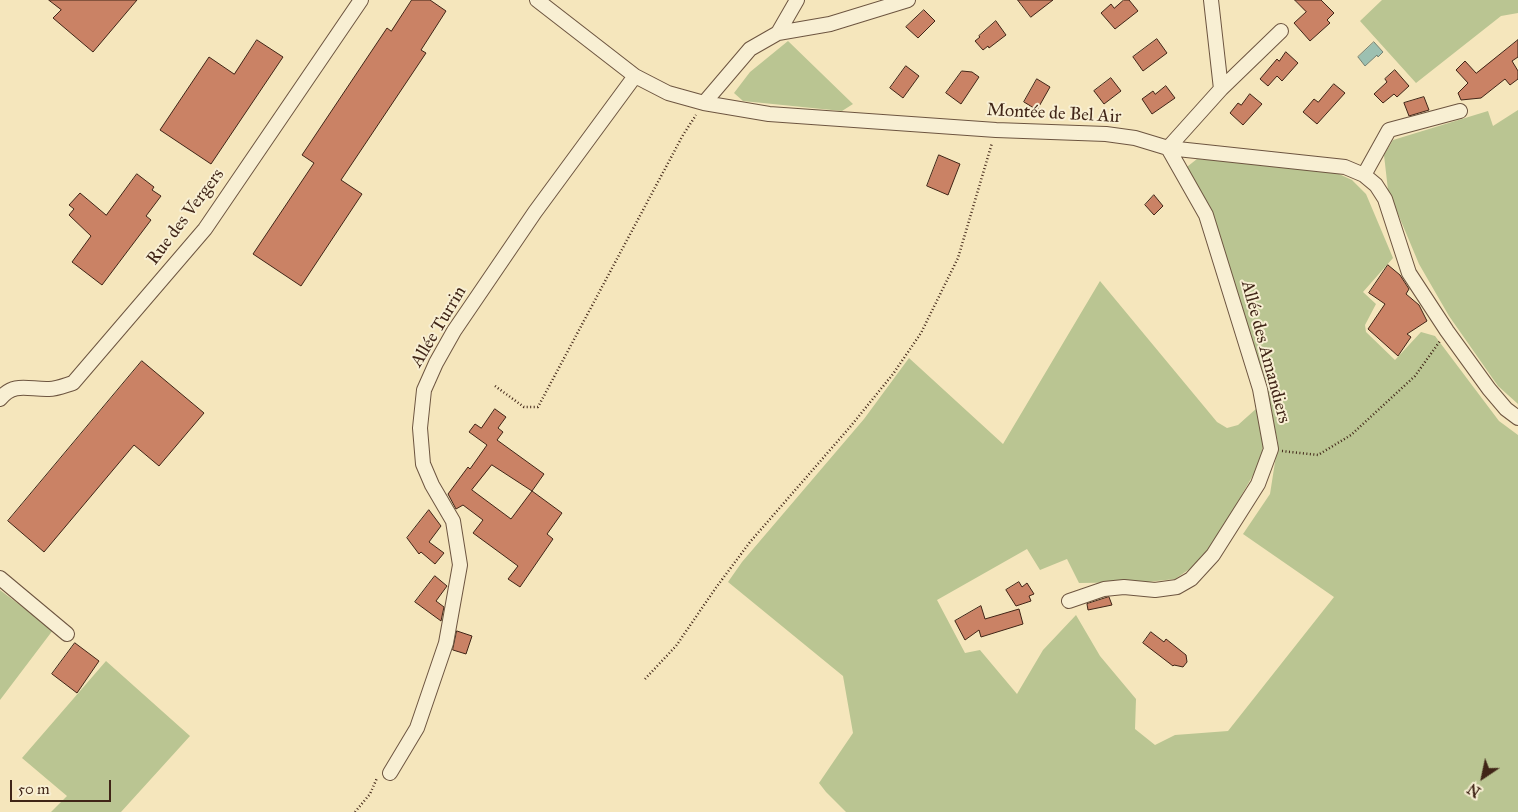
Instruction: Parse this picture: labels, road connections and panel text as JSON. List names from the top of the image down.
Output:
{
  "streets": {
    "street": [
      "Montée de Bel Air",
      "Rue des Vergers",
      "Allée Turrin",
      "Allée des Amandiers"
    ]
  },
  "crossings": [
    ["Montée de Bel Air", "Allée Turrin"],
    ["Montée de Bel Air", "Allée des Amandiers"]
  ],
  "scale_bar": "50 m",
  "north": "bottom left"
}
